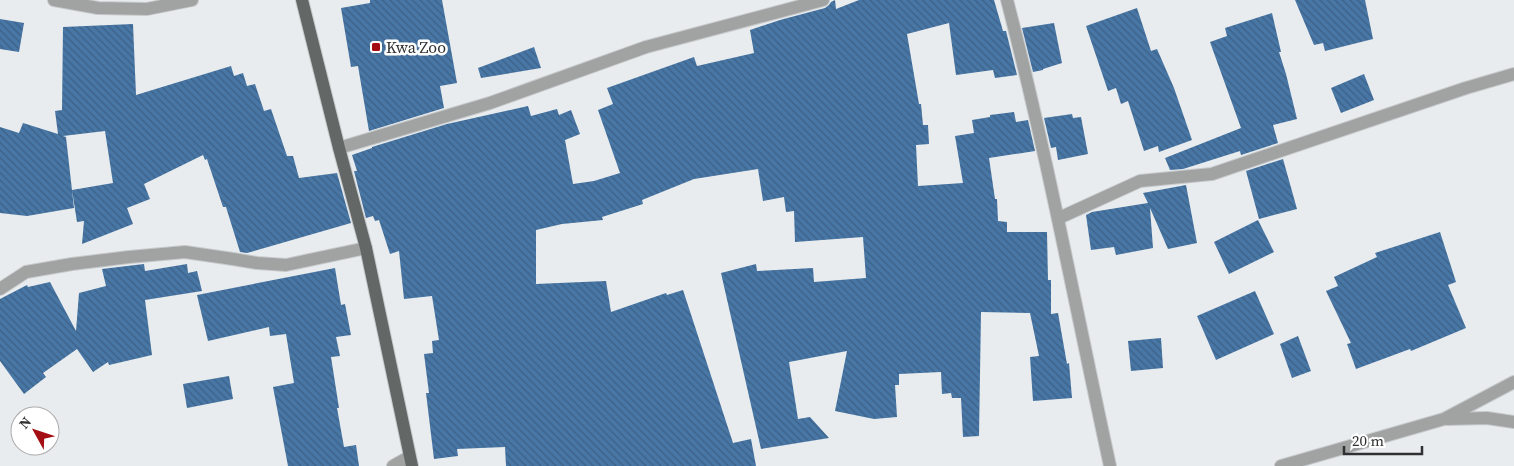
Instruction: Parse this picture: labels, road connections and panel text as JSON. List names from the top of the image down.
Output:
{
  "places": {
    "transit": ["Kwa Zoo"]
  },
  "scale_bar": "20 m",
  "north": "top left"
}
